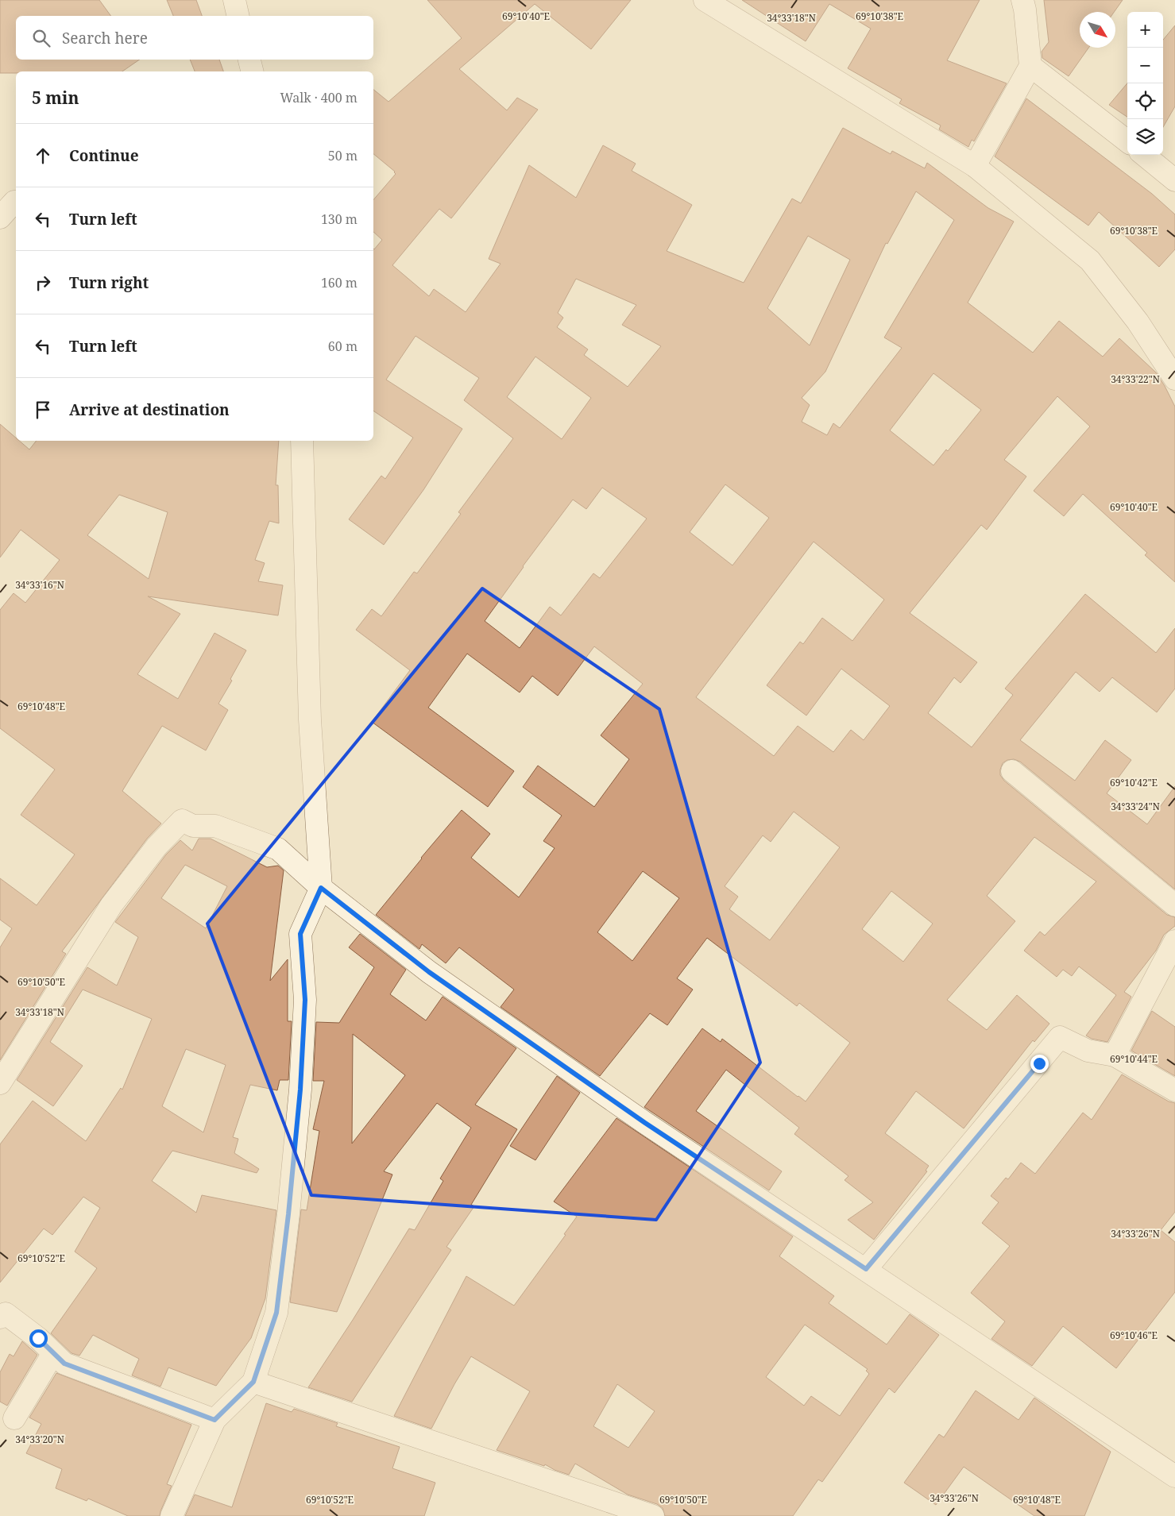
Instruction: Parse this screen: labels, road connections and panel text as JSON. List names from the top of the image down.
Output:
{
  "north": "bottom right",
  "page": {
    "map_buttons": ["+", "−"],
    "search": "Search here",
    "heading": ["5 min", "Walk · 400 m"],
    "list": [
      ["Continue", "50 m"],
      ["Turn left", "130 m"],
      ["Turn right", "160 m"],
      ["Turn left", "60 m"],
      "Arrive at destination"
    ]
  },
  "coordinates": [
    "69°10'40\"E",
    "69°10'38\"E",
    "34°33'18\"N",
    "34°33'22\"N",
    "34°33'16\"N",
    "69°10'48\"E",
    "69°10'42\"E",
    "34°33'24\"N",
    "69°10'50\"E",
    "69°10'44\"E",
    "34°33'26\"N",
    "69°10'52\"E",
    "69°10'46\"E",
    "34°33'20\"N"
  ]
}
